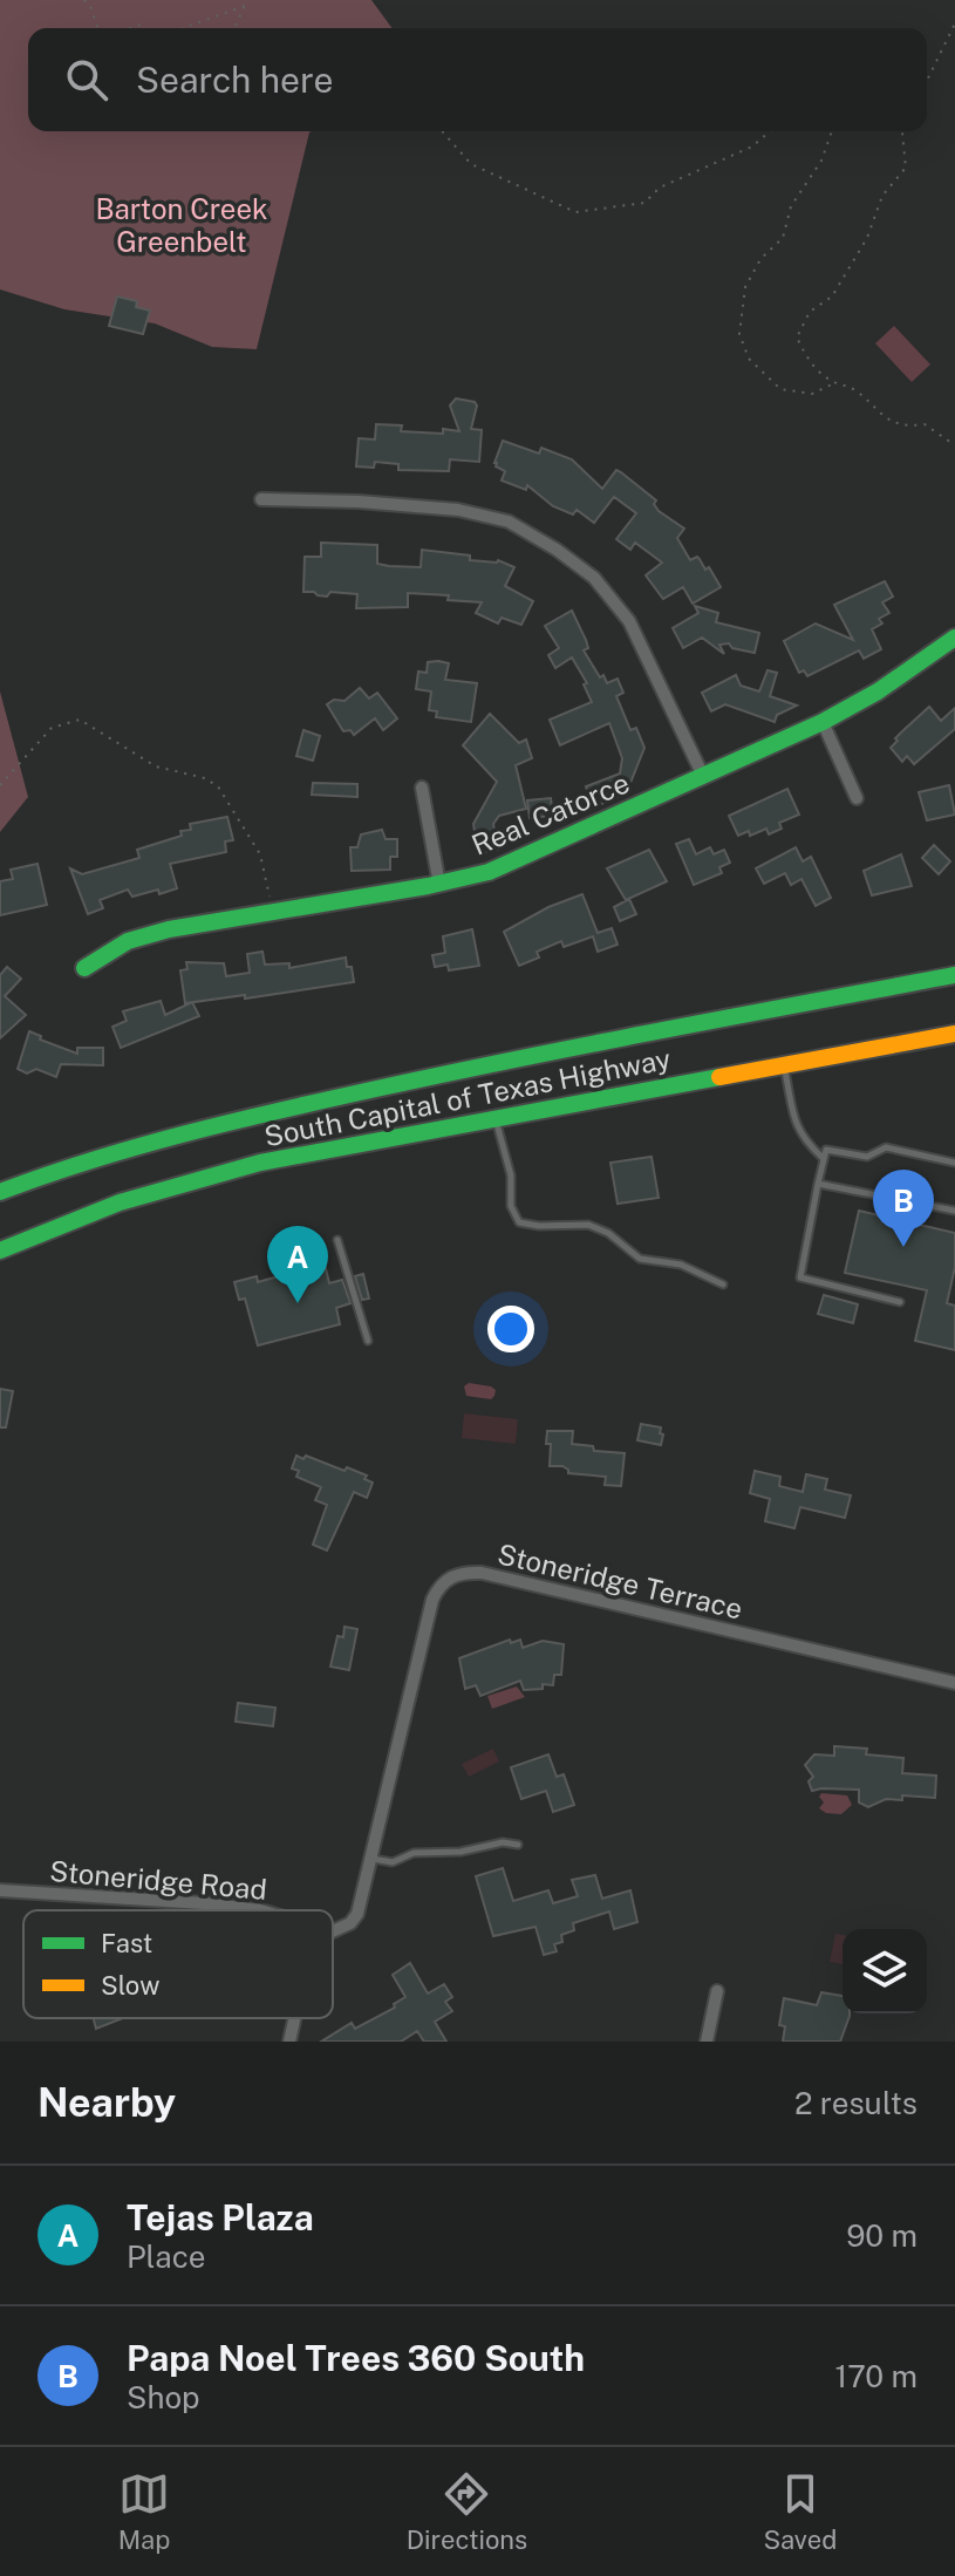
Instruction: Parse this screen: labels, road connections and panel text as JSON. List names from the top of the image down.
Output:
{
  "streets": {
    "main road": ["Real Catorce", "South Capital of Texas Highway"],
    "street": ["Stoneridge Terrace", "Stoneridge Road"]
  },
  "parks": ["Barton Creek Greenbelt"],
  "legend": ["Fast", "Slow"],
  "page": {
    "search": "Search here",
    "pins": ["B", "A"],
    "heading": ["Nearby", "2 results"],
    "list": [
      {
        "mark": "A",
        "name": "Tejas Plaza",
        "note": "Place",
        "value": "90 m"
      },
      {
        "mark": "B",
        "name": "Papa Noel Trees 360 South",
        "note": "Shop",
        "value": "170 m"
      }
    ],
    "nav": ["Map", "Directions", "Saved"]
  }
}
